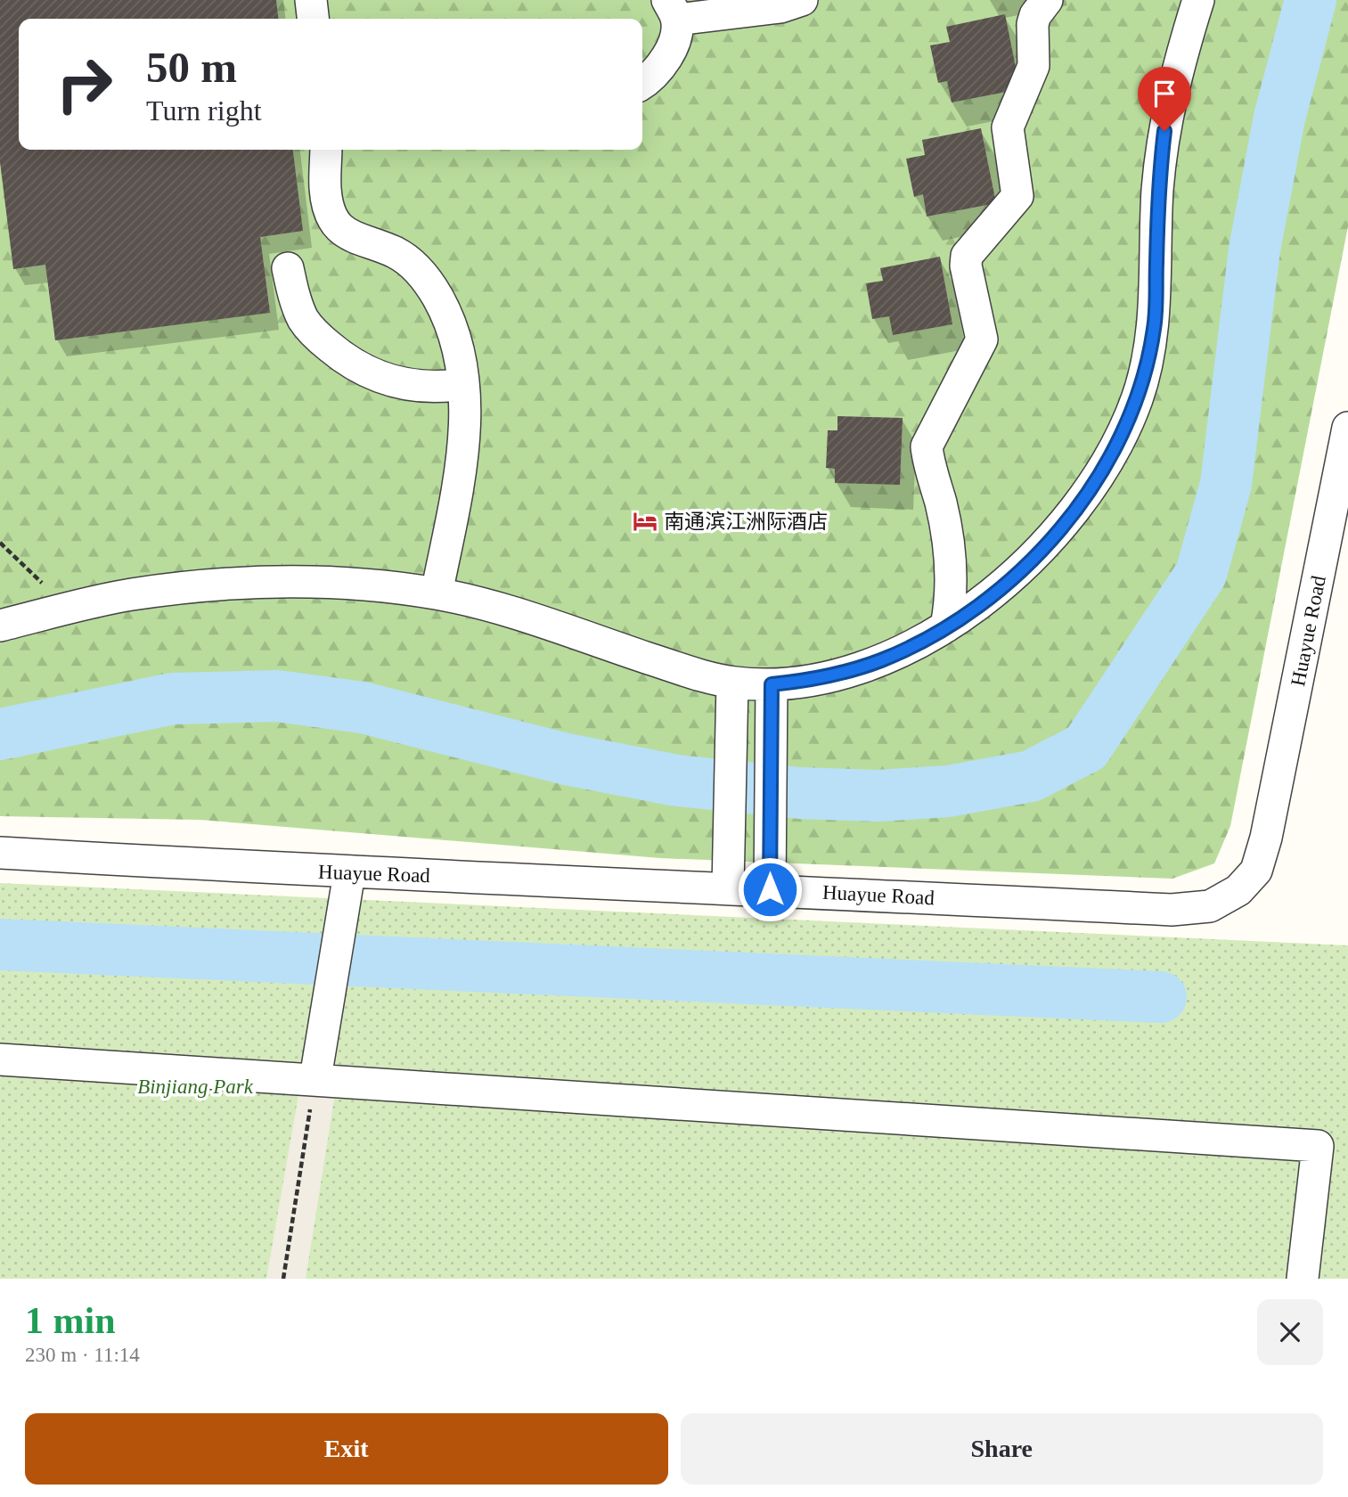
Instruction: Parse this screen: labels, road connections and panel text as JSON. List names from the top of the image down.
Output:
{
  "streets": {
    "street": ["Huayue Road"]
  },
  "parks": ["Binjiang Park"],
  "places": {
    "hotel": ["南通滨江洲际酒店"]
  },
  "page": {
    "turn": ["50 m", "Turn right"],
    "heading": ["1 min", "230 m · 11:14"],
    "buttons": ["Exit", "Share"]
  }
}
